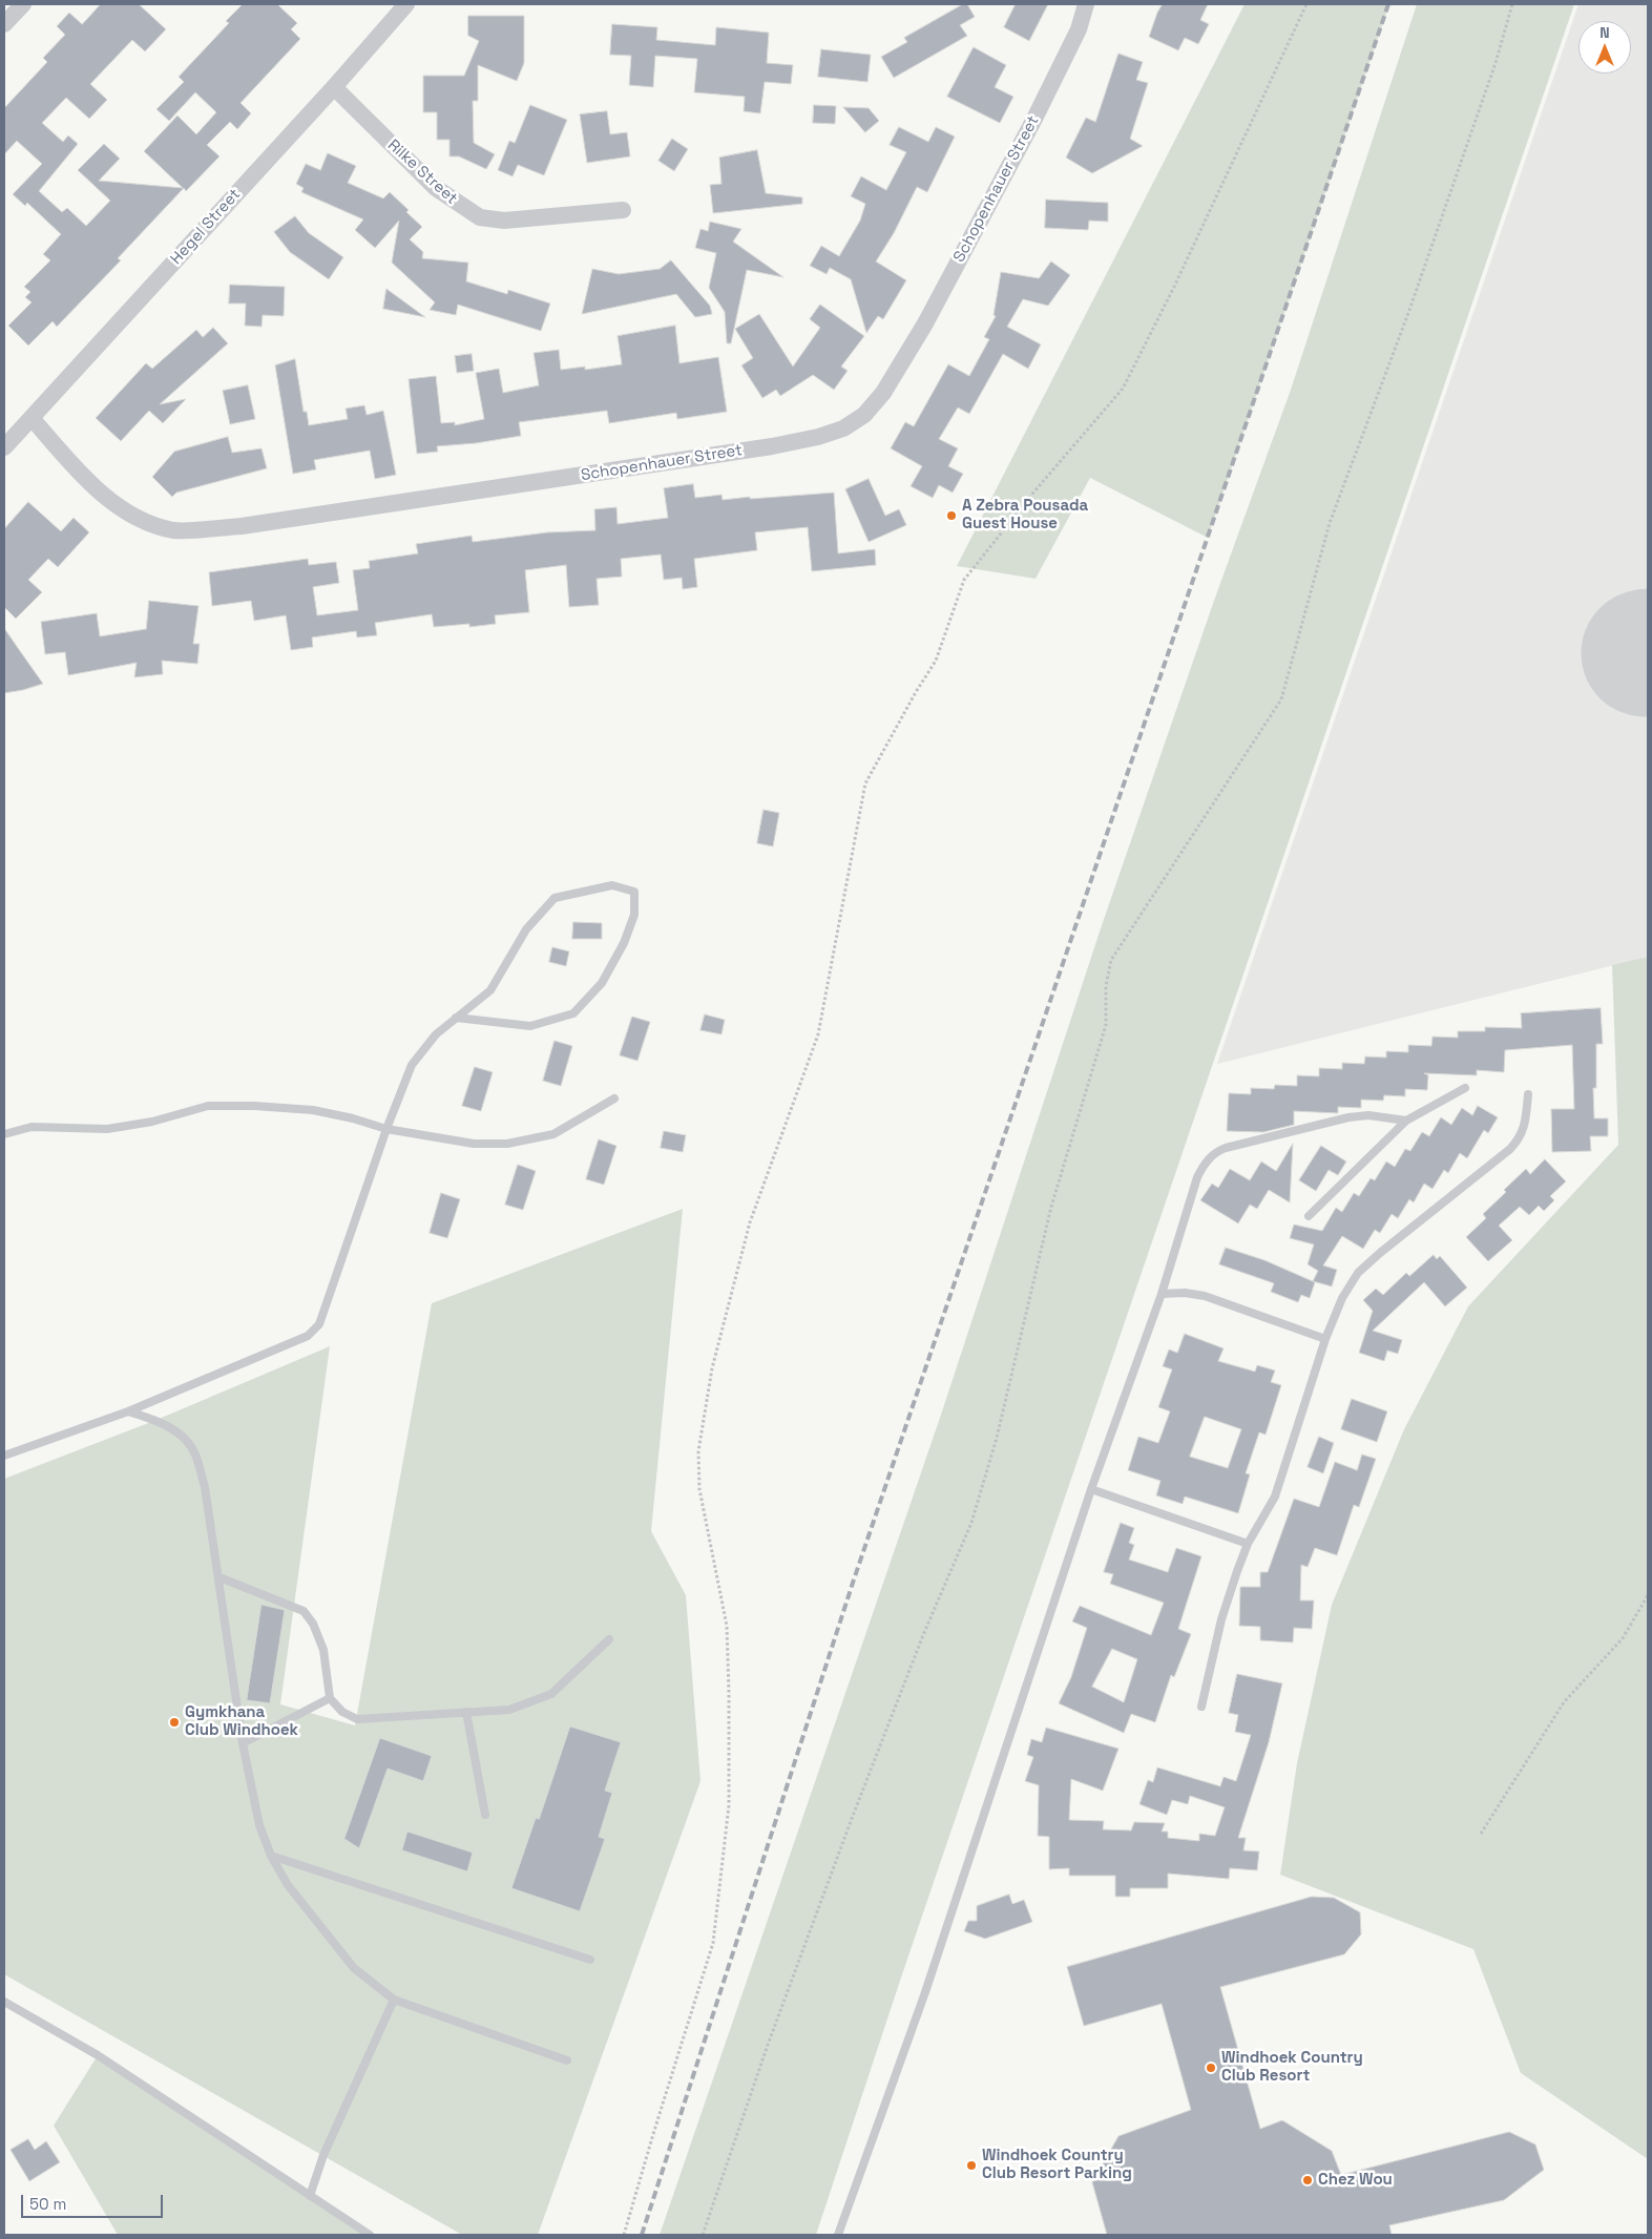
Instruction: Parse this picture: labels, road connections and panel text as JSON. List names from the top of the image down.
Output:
{
  "streets": {
    "street": ["Rilke Street", "Schopenhauer Street", "Hegel Street"]
  },
  "crossings": [
    ["Rilke Street", "Hegel Street"],
    ["Schopenhauer Street", "Hegel Street"]
  ],
  "places": [
    "A Zebra Pousada Guest House",
    "Gymkhana Club Windhoek",
    "Windhoek Country Club Resort",
    "Windhoek Country Club Resort Parking",
    "Chez Wou"
  ],
  "scale_bar": "50 m",
  "north": "top"
}
